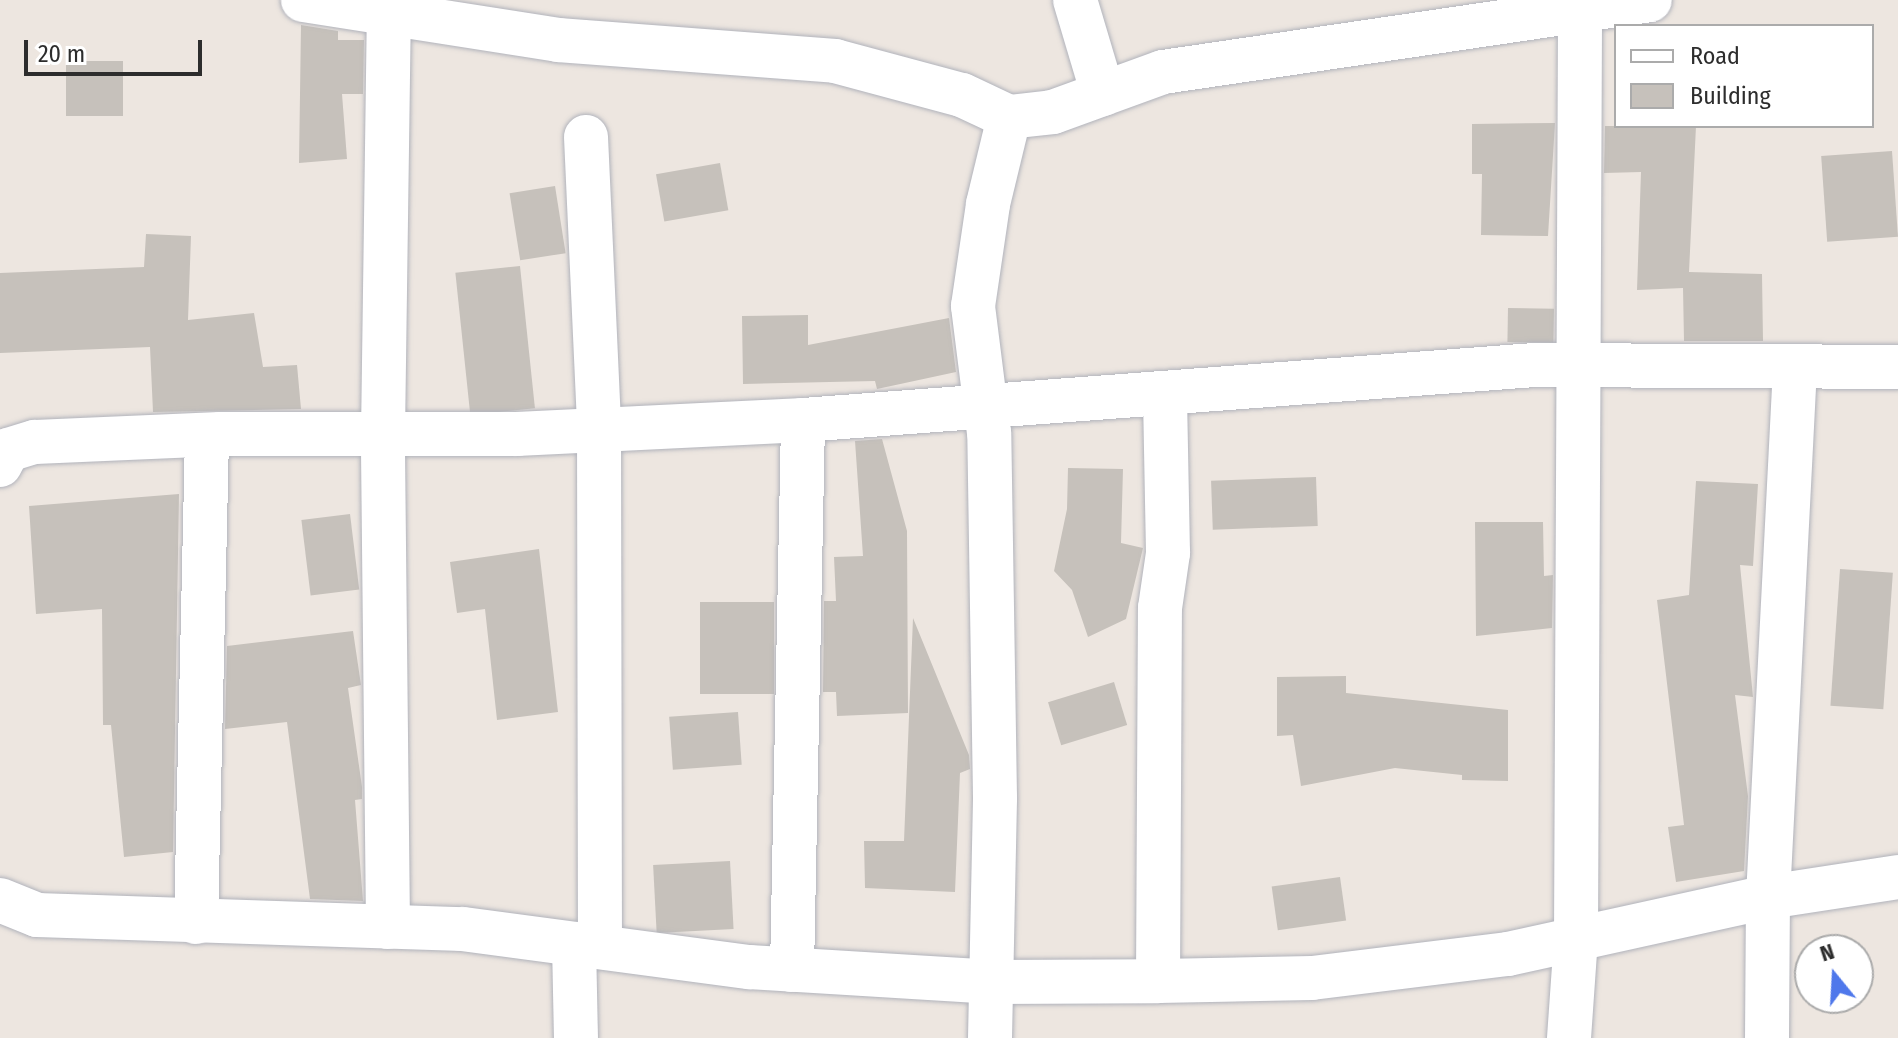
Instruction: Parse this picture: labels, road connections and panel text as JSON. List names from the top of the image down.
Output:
{
  "legend": ["Road", "Building"],
  "scale_bar": "20 m",
  "north": "top"
}
